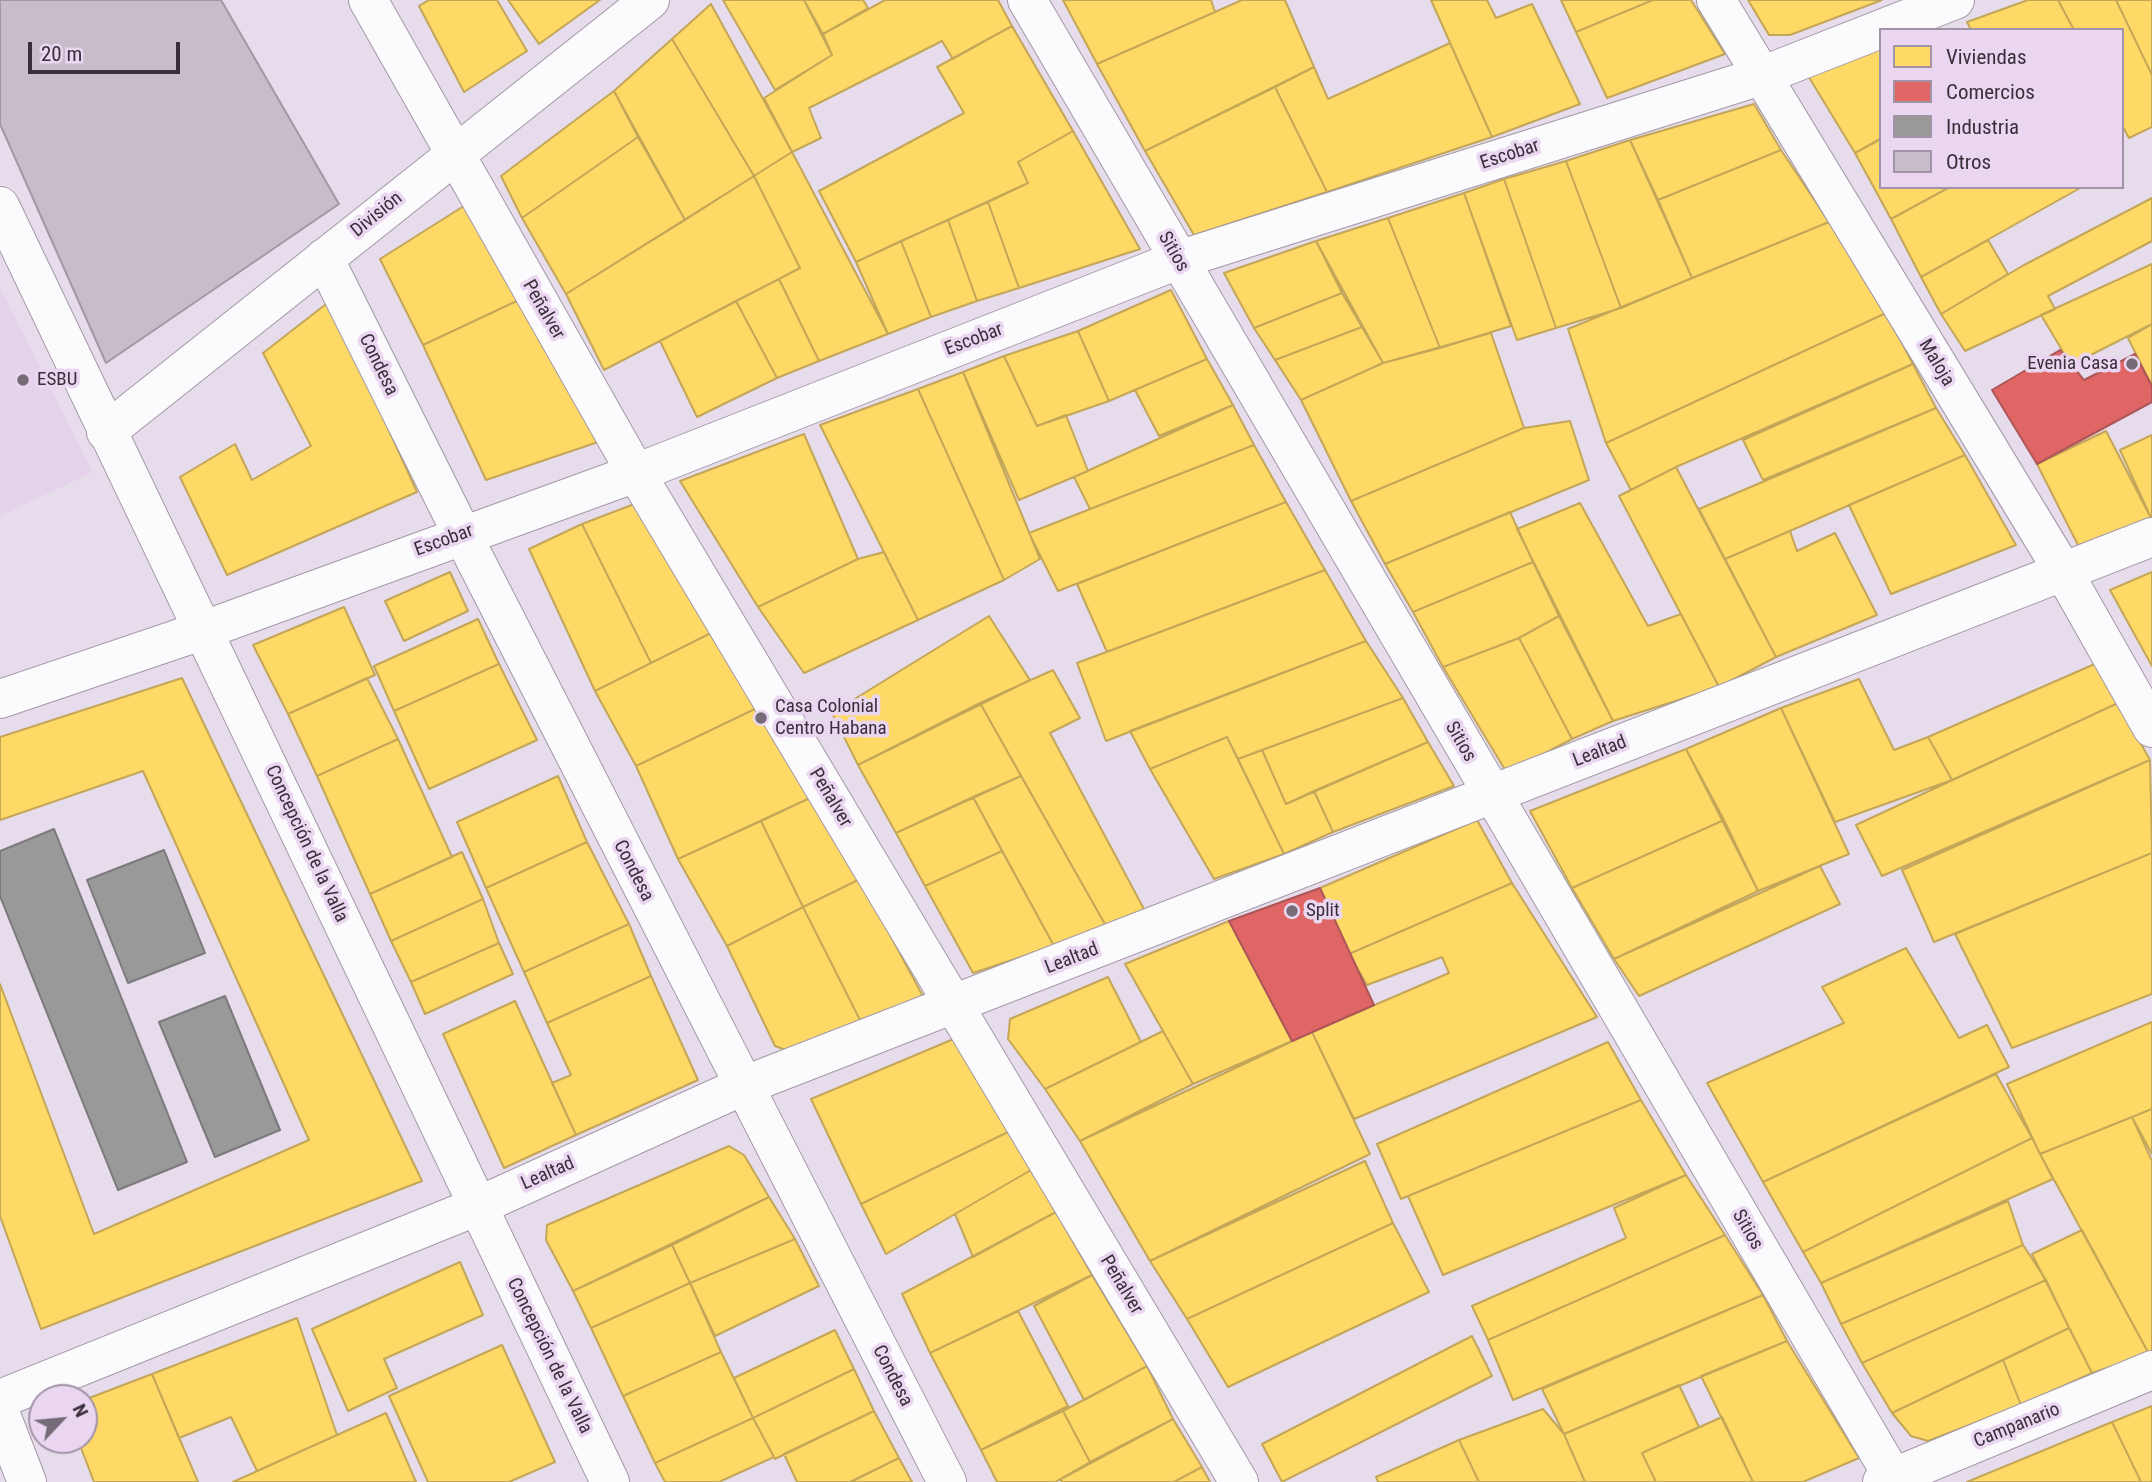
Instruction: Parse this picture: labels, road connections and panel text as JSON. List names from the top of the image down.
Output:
{
  "streets": {
    "street": [
      "Escobar",
      "División",
      "Sitios",
      "Peñalver",
      "Maloja",
      "Condesa",
      "Lealtad",
      "Concepción de la Valla",
      "Campanario"
    ]
  },
  "crossings": [
    ["Escobar", "Sitios"],
    ["Escobar", "Peñalver"],
    ["Escobar", "Maloja"],
    ["Escobar", "Condesa"],
    ["Escobar", "Concepción de la Valla"],
    ["División", "Peñalver"],
    ["División", "Condesa"],
    ["División", "Concepción de la Valla"],
    ["Sitios", "Lealtad"],
    ["Sitios", "Campanario"],
    ["Peñalver", "Lealtad"],
    ["Maloja", "Lealtad"],
    ["Condesa", "Lealtad"],
    ["Lealtad", "Concepción de la Valla"]
  ],
  "places": [
    "Evenia Casa",
    "ESBU",
    "Casa Colonial Centro Habana",
    "Split"
  ],
  "legend": [
    "Viviendas",
    "Comercios",
    "Industria",
    "Otros"
  ],
  "scale_bar": "20 m",
  "north": "top right"
}
